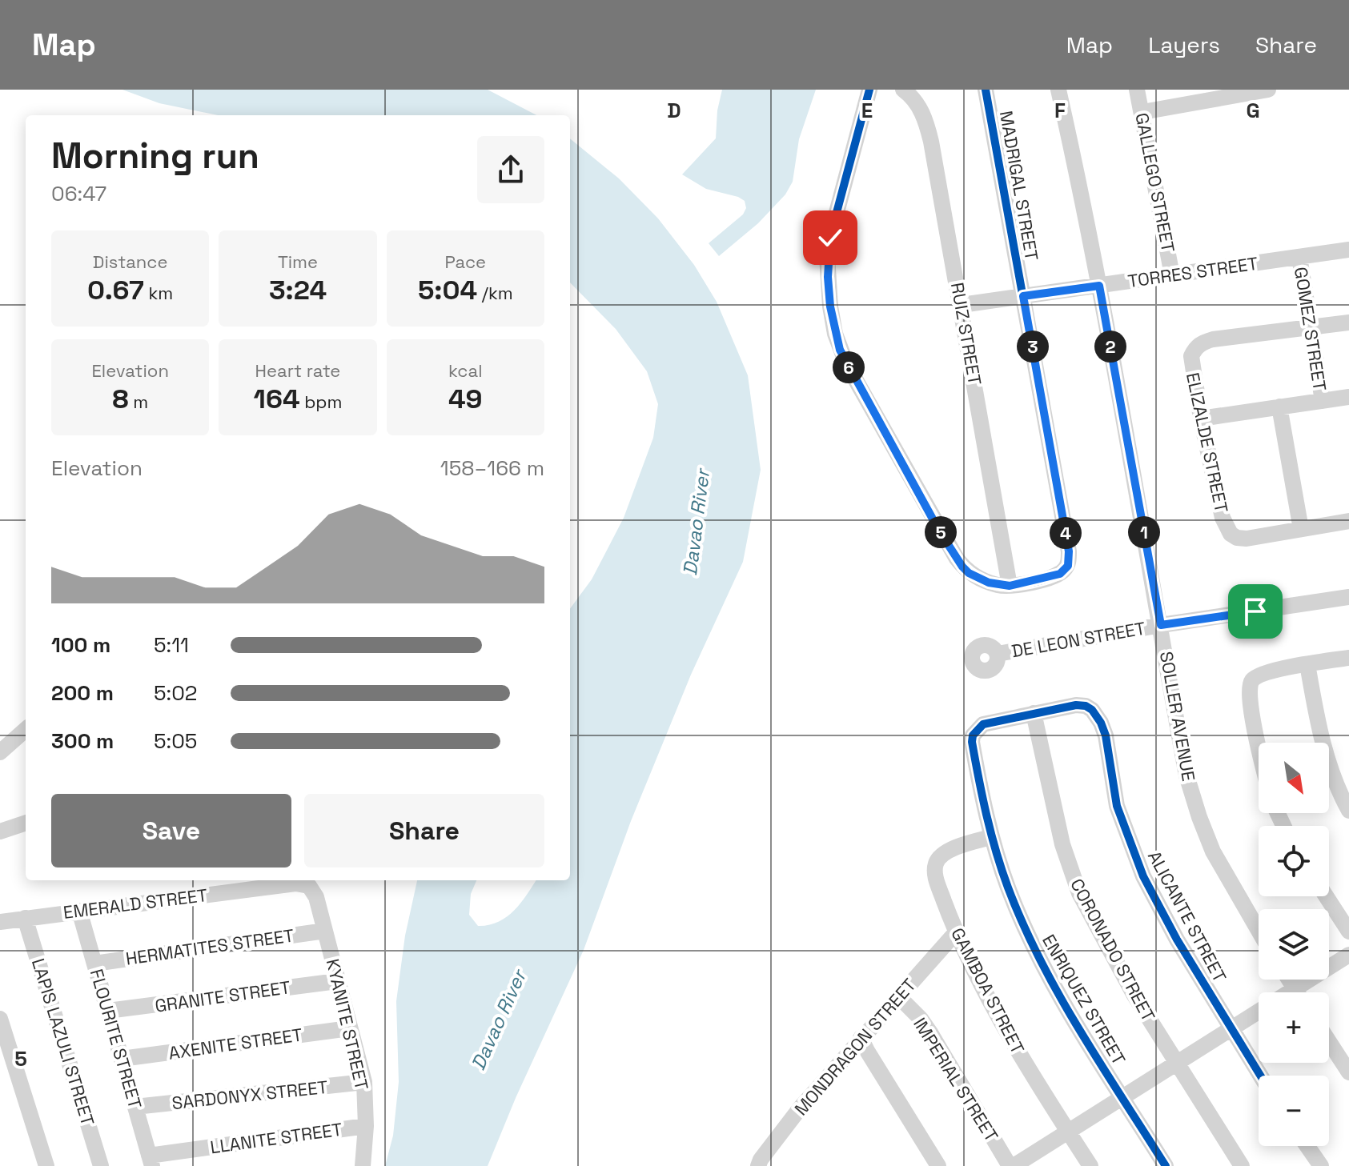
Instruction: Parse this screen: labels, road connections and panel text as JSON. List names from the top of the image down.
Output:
{
  "streets": {
    "street": [
      "GALLEGO STREET",
      "MADRIGAL STREET",
      "TORRES STREET",
      "GOMEZ STREET",
      "RUIZ STREET",
      "ELIZALDE STREET",
      "DE LEON STREET",
      "SOLLER AVENUE",
      "EMERALD STREET",
      "ALICANTE STREET",
      "HERMATITES STREET",
      "CORONADO STREET",
      "GAMBOA STREET",
      "GRANITE STREET",
      "ENRIQUEZ STREET",
      "KYANITE STREET",
      "FLOURITE STREET",
      "LAPIS LAZULI STREET",
      "AXENITE STREET",
      "MONDRAGON STREET",
      "IMPERIAL STREET",
      "SARDONYX STREET",
      "LLANITE STREET"
    ]
  },
  "crossings": [
    ["GALLEGO STREET", "TORRES STREET"],
    ["MADRIGAL STREET", "TORRES STREET"],
    ["MADRIGAL STREET", "RUIZ STREET"],
    ["TORRES STREET", "GOMEZ STREET"],
    ["TORRES STREET", "RUIZ STREET"],
    ["TORRES STREET", "SOLLER AVENUE"],
    ["GOMEZ STREET", "ELIZALDE STREET"],
    ["DE LEON STREET", "SOLLER AVENUE"],
    ["EMERALD STREET", "KYANITE STREET"],
    ["EMERALD STREET", "FLOURITE STREET"],
    ["EMERALD STREET", "LAPIS LAZULI STREET"],
    ["ALICANTE STREET", "CORONADO STREET"],
    ["ALICANTE STREET", "ENRIQUEZ STREET"],
    ["HERMATITES STREET", "KYANITE STREET"],
    ["HERMATITES STREET", "FLOURITE STREET"],
    ["CORONADO STREET", "ENRIQUEZ STREET"],
    ["GAMBOA STREET", "ENRIQUEZ STREET"],
    ["GAMBOA STREET", "MONDRAGON STREET"],
    ["GRANITE STREET", "KYANITE STREET"],
    ["GRANITE STREET", "FLOURITE STREET"],
    ["KYANITE STREET", "AXENITE STREET"],
    ["KYANITE STREET", "SARDONYX STREET"],
    ["KYANITE STREET", "LLANITE STREET"],
    ["FLOURITE STREET", "AXENITE STREET"],
    ["FLOURITE STREET", "SARDONYX STREET"],
    ["FLOURITE STREET", "LLANITE STREET"],
    ["MONDRAGON STREET", "IMPERIAL STREET"]
  ],
  "water": ["Davao River"],
  "north": "bottom right",
  "page": {
    "header": "Map",
    "nav": ["Map", "Layers", "Share"],
    "heading": ["Morning run", "06:47"],
    "stats": [
      ["Distance", "0.67 km"],
      ["Time", "3:24"],
      ["Pace", "5:04 /km"],
      ["Elevation", "8 m"],
      ["Heart rate", "164 bpm"],
      ["kcal", "49"]
    ],
    "pins": [
      "2",
      "3",
      "6",
      "1",
      "5",
      "4"
    ],
    "chart": ["Elevation", "158–166 m"],
    "list": [
      {
        "name": "100 m",
        "note": "5:11"
      },
      {
        "name": "200 m",
        "note": "5:02"
      },
      {
        "name": "300 m",
        "note": "5:05"
      }
    ],
    "map_buttons": ["+", "−"],
    "buttons": ["Save", "Share"]
  },
  "grid": {
    "columns": [
      "D",
      "E",
      "F",
      "G"
    ],
    "rows": ["5"]
  }
}
